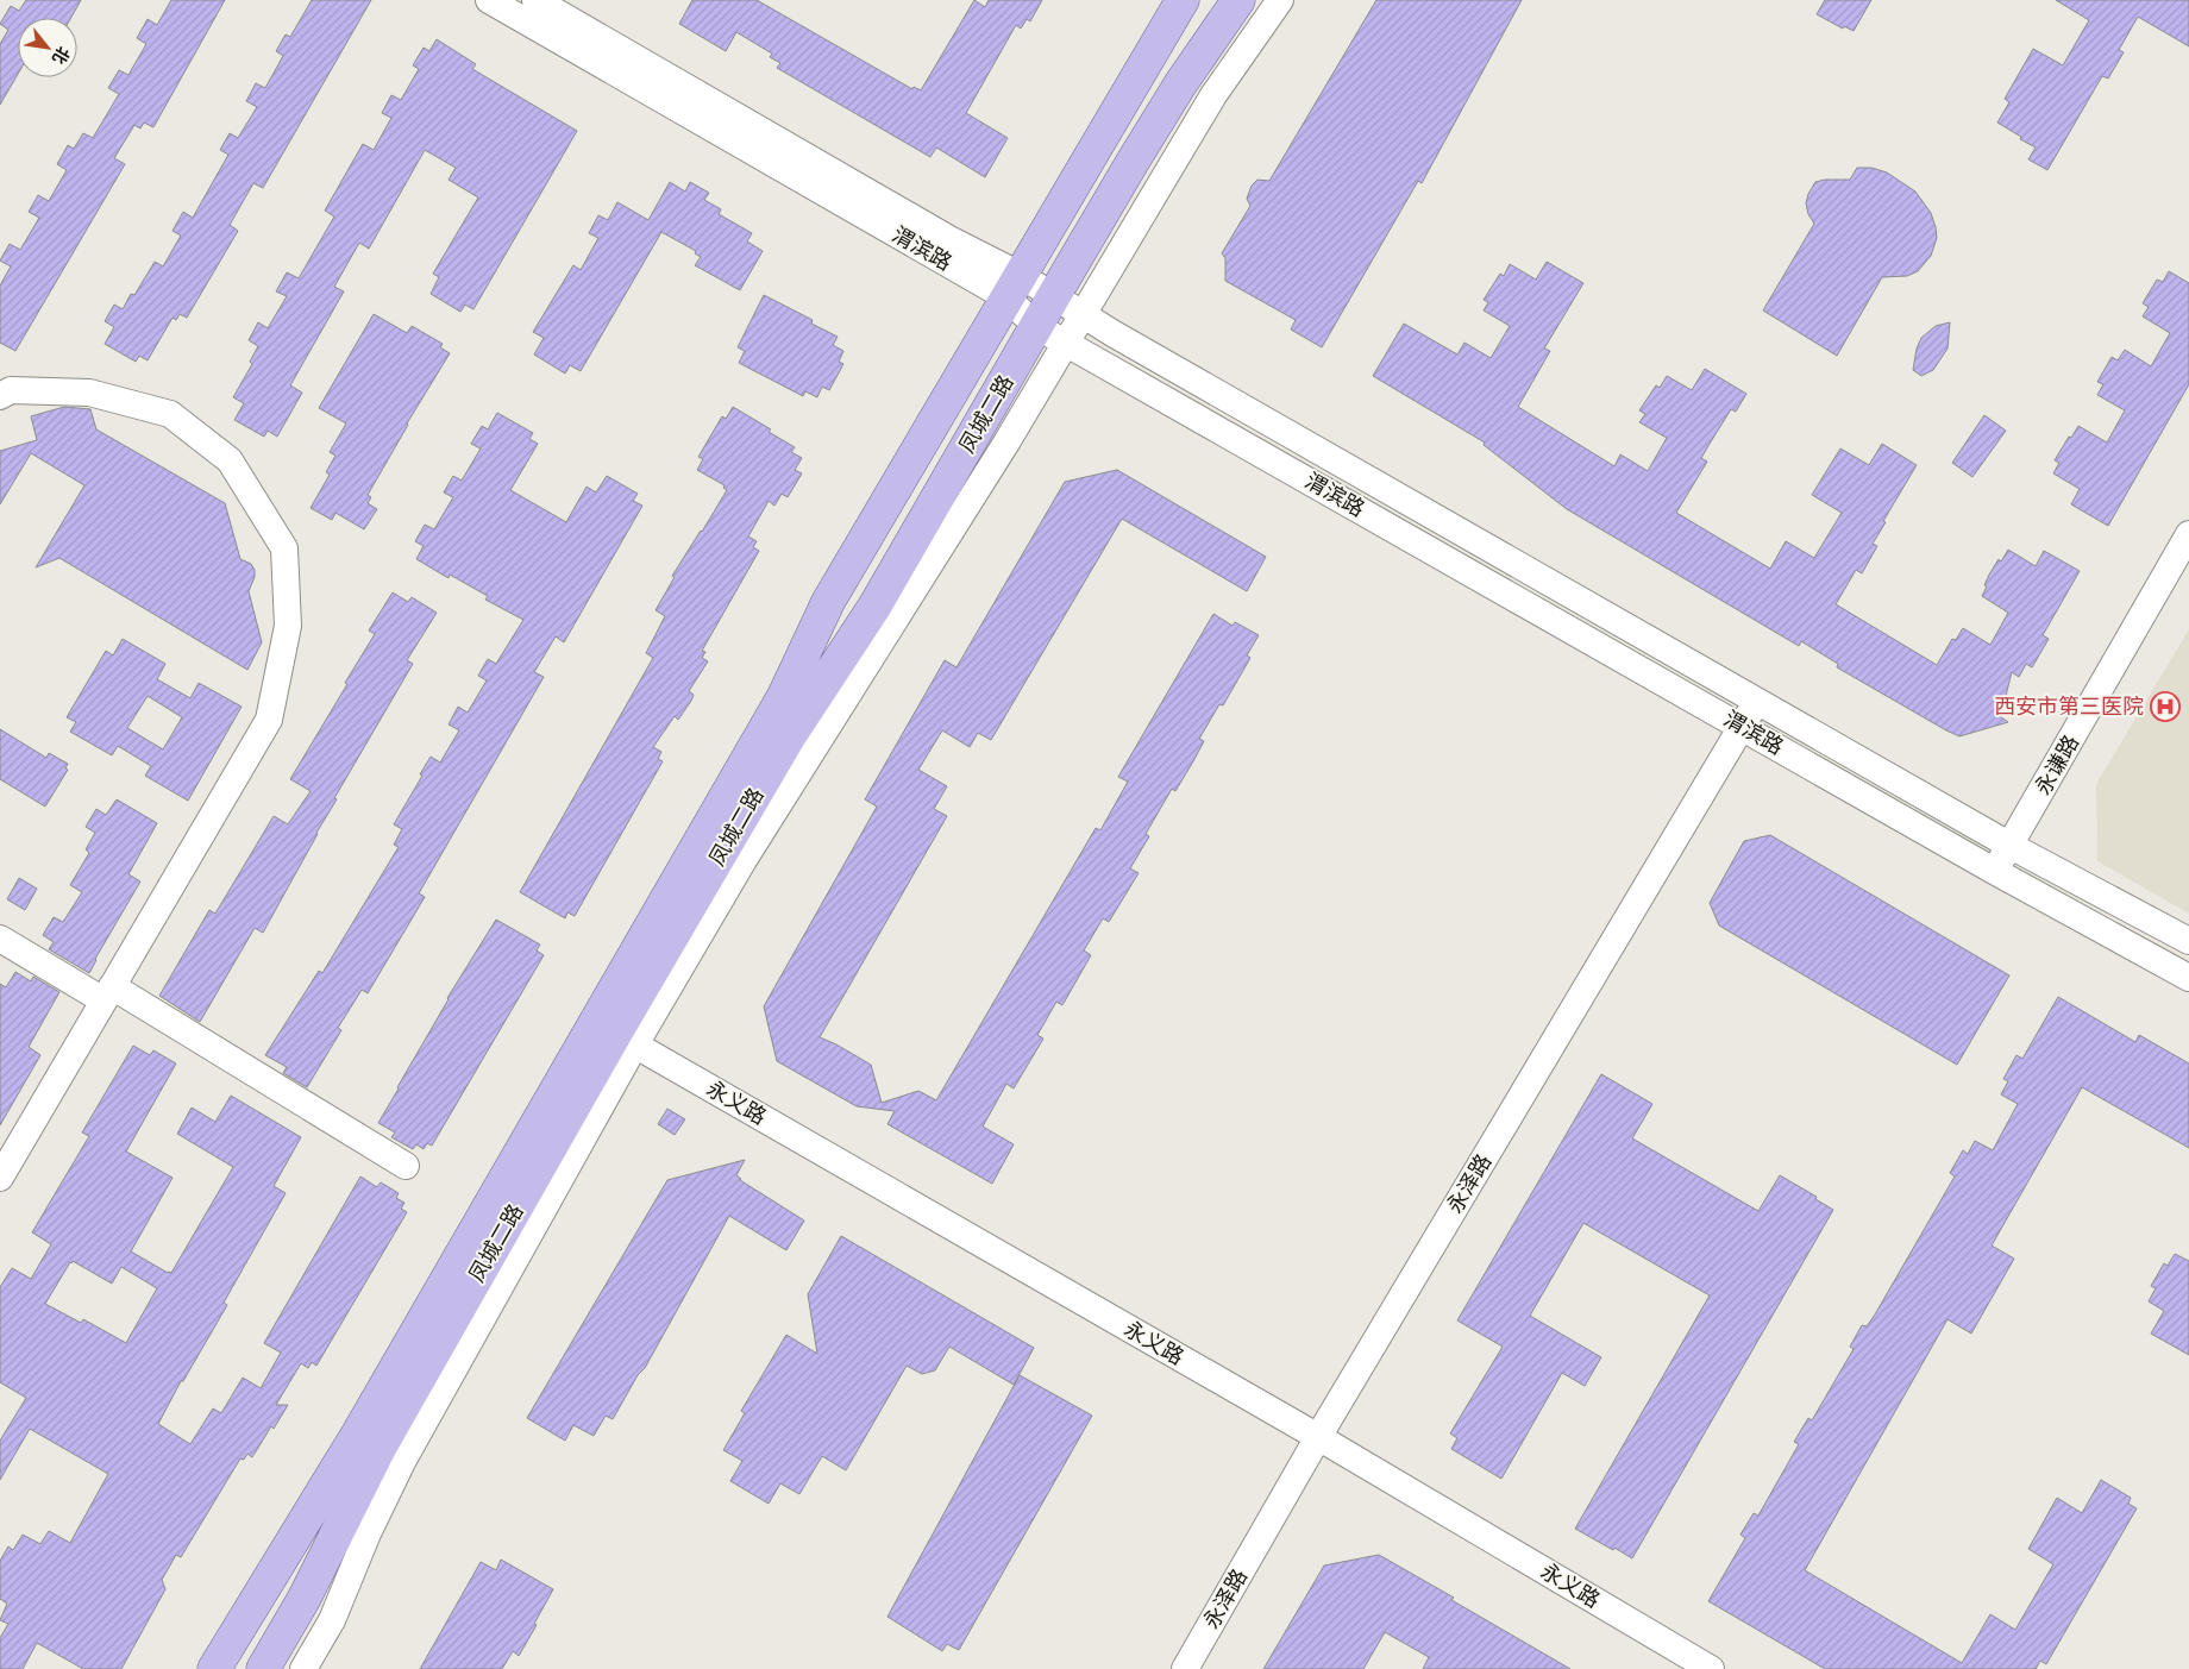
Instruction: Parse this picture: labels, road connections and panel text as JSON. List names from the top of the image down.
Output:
{
  "streets": {
    "main road": ["凤城二路"],
    "street": [
      "渭滨路",
      "永谦路",
      "永义路",
      "永泽路"
    ]
  },
  "crossings": [
    ["渭滨路", "凤城二路"],
    ["渭滨路", "永谦路"],
    ["渭滨路", "永泽路"],
    ["凤城二路", "永义路"],
    ["永义路", "永泽路"]
  ],
  "places": {
    "hospital": ["西安市第三医院"]
  },
  "north": "bottom right"
}
